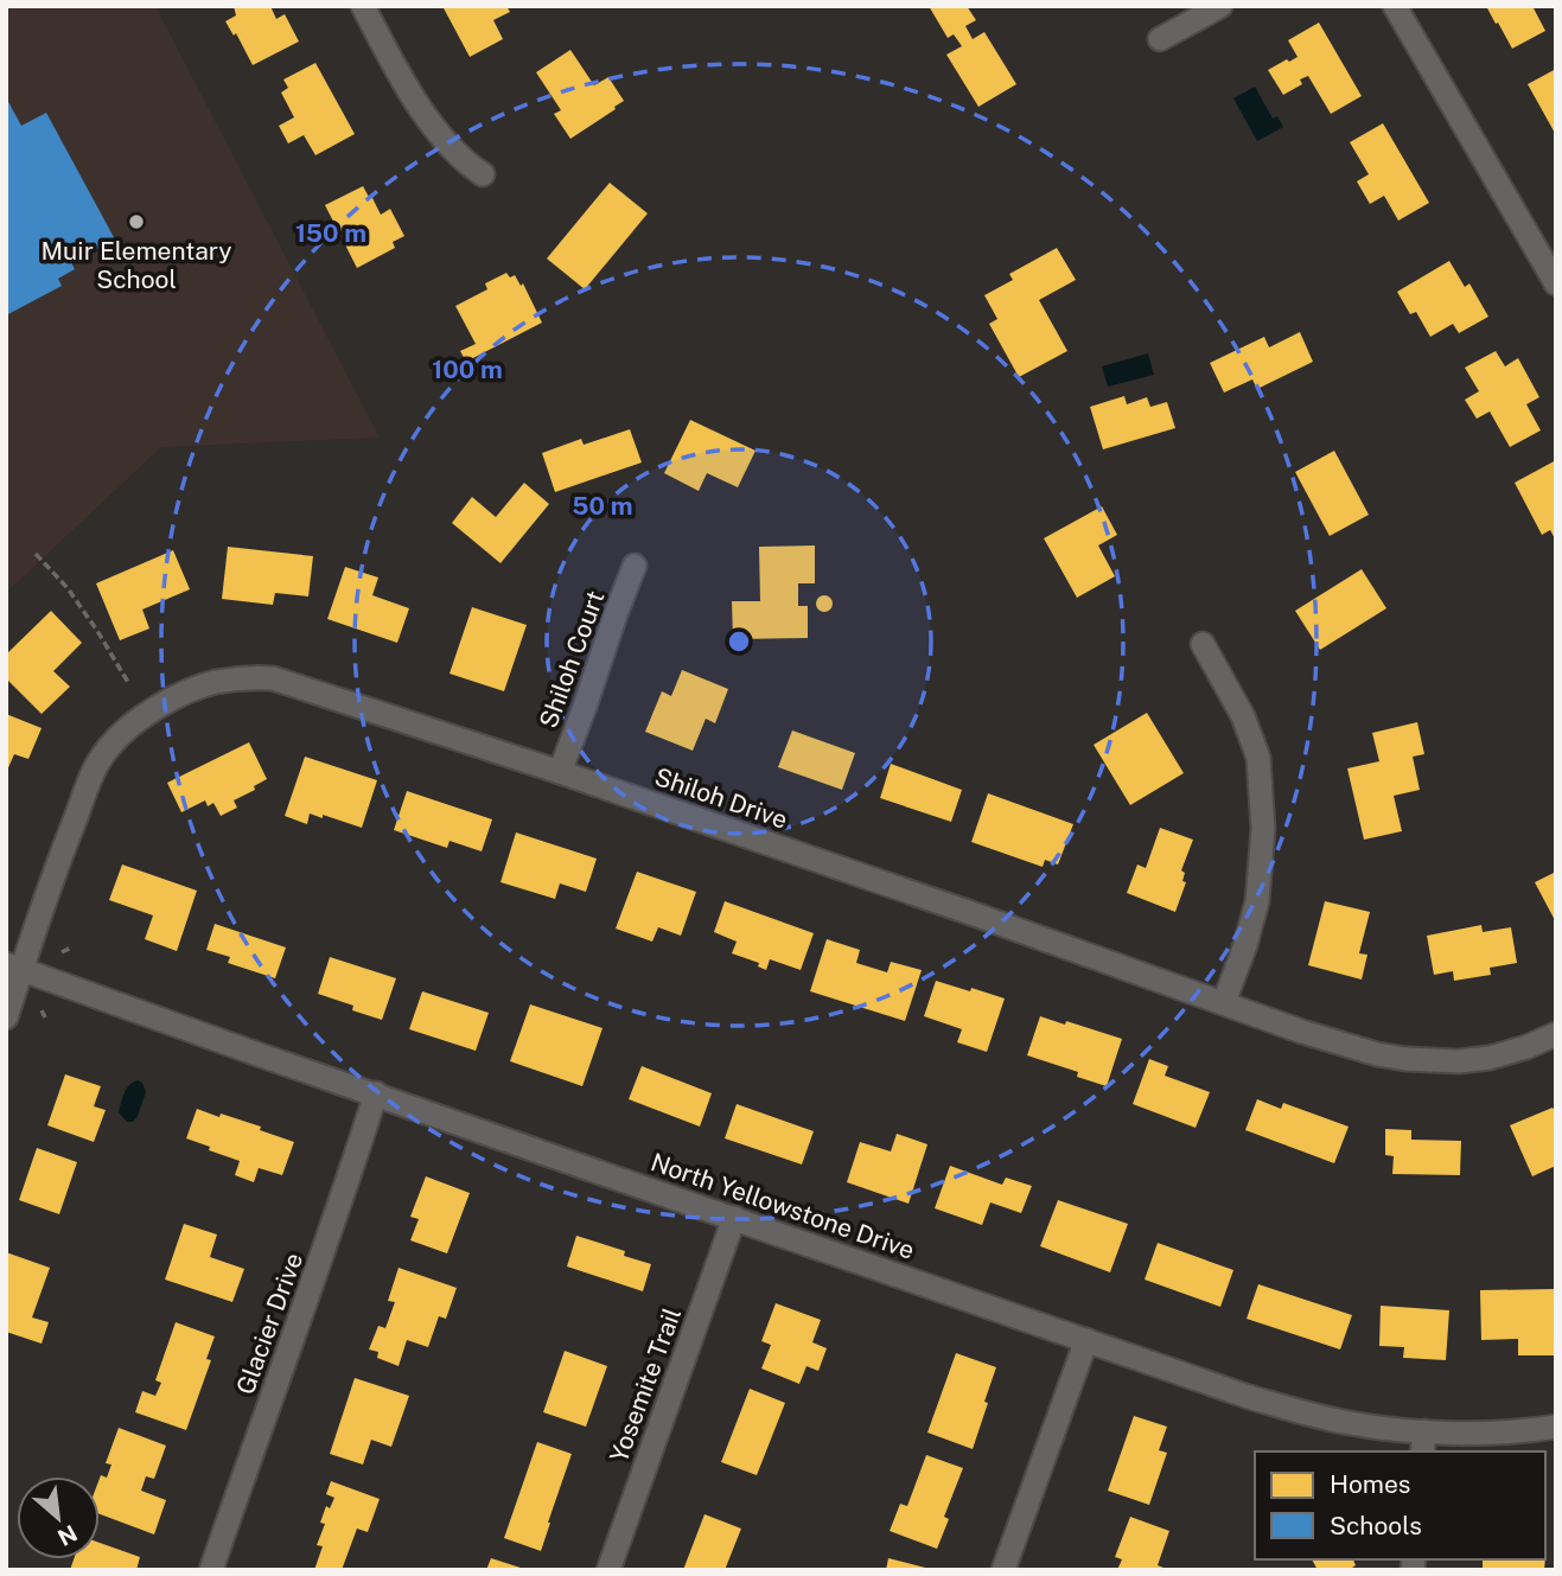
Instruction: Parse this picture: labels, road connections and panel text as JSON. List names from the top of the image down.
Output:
{
  "streets": {
    "street": [
      "Shiloh Court",
      "Shiloh Drive",
      "North Yellowstone Drive",
      "Glacier Drive",
      "Yosemite Trail"
    ]
  },
  "crossings": [
    ["Shiloh Court", "Shiloh Drive"],
    ["Shiloh Drive", "North Yellowstone Drive"],
    ["North Yellowstone Drive", "Glacier Drive"],
    ["North Yellowstone Drive", "Yosemite Trail"]
  ],
  "places": ["Muir Elementary School"],
  "legend": ["Homes", "Schools"],
  "north": "bottom right",
  "rings": ["150 m", "100 m", "50 m"]
}
